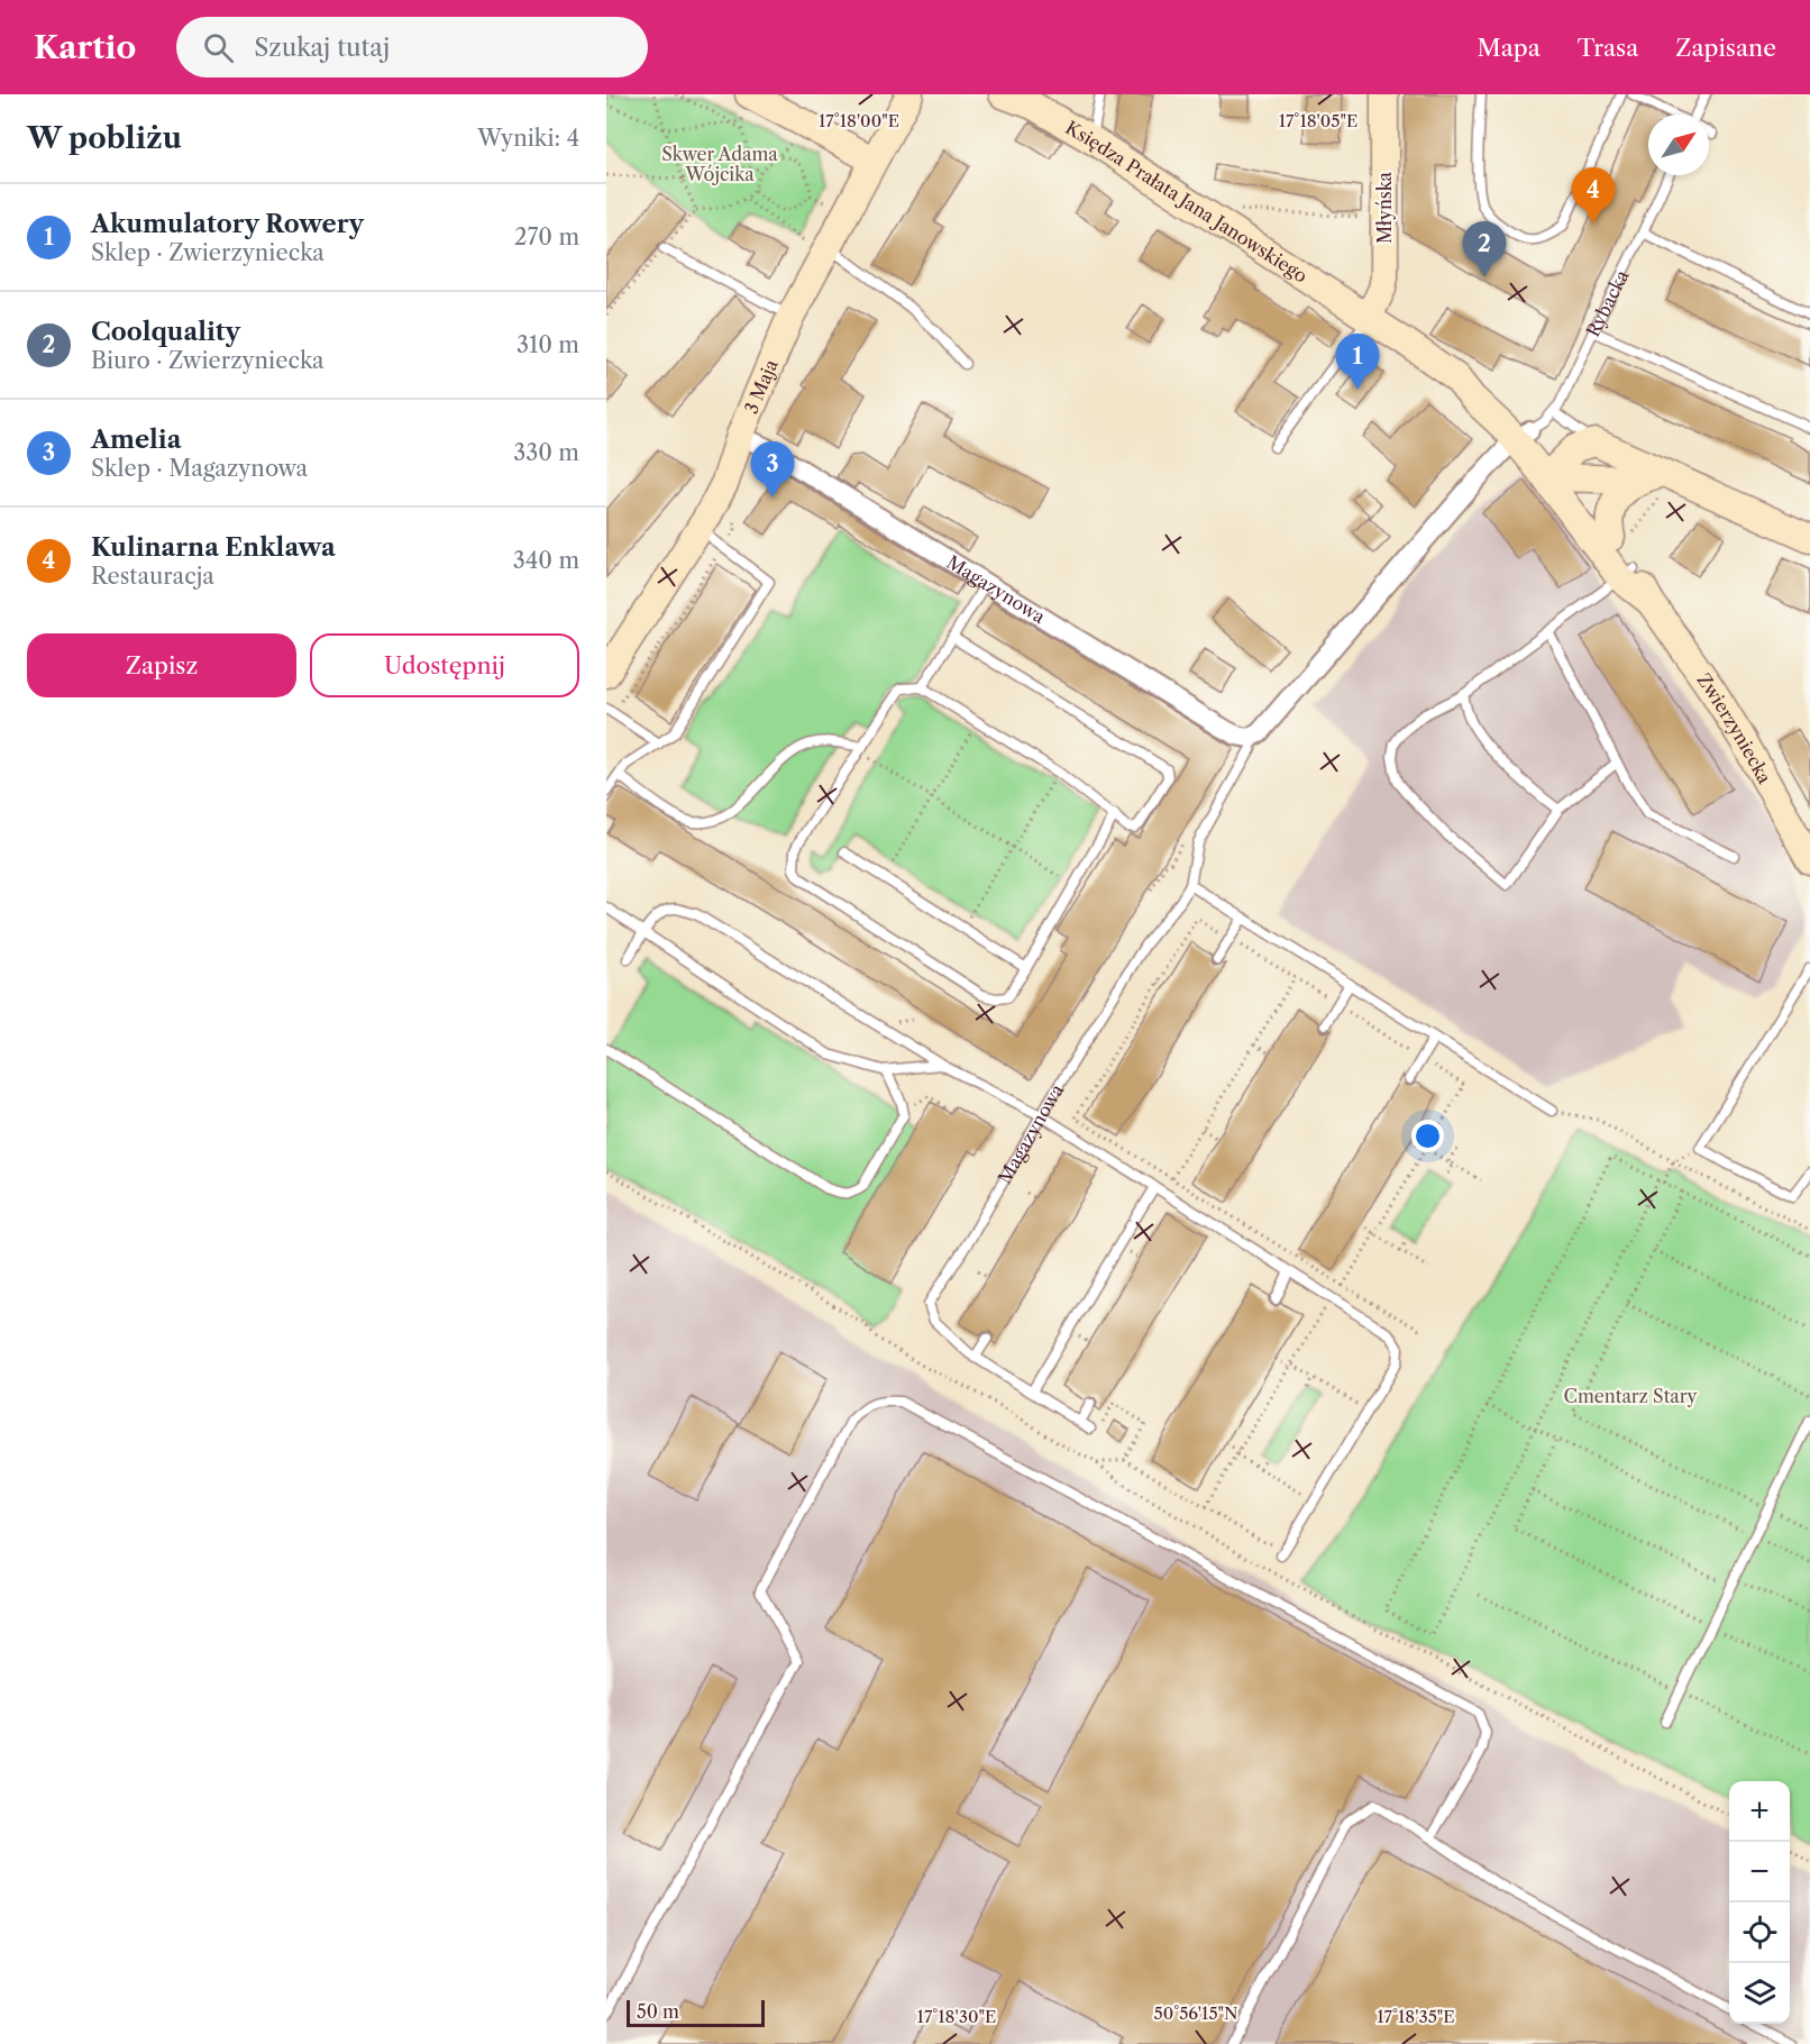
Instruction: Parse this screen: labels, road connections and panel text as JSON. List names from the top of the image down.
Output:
{
  "streets": {
    "street": [
      "Księdza Prałata Jana Janowskiego",
      "Młyńska",
      "3 Maja",
      "Magazynowa",
      "Zwierzyniecka"
    ],
    "lane": ["Rybacka"]
  },
  "crossings": [
    ["Księdza Prałata Jana Janowskiego", "Młyńska"],
    ["Księdza Prałata Jana Janowskiego", "Zwierzyniecka"],
    ["Młyńska", "Zwierzyniecka"],
    ["Rybacka", "Magazynowa"],
    ["Rybacka", "Zwierzyniecka"],
    ["3 Maja", "Magazynowa"],
    ["Magazynowa", "Zwierzyniecka"]
  ],
  "parks": ["Skwer Adama Wójcika", "Cmentarz Stary"],
  "scale_bar": "50 m",
  "north": "top right",
  "page": {
    "header": "Kartio",
    "search": "Szukaj tutaj",
    "nav": ["Mapa", "Trasa", "Zapisane"],
    "heading": ["W pobliżu", "Wyniki: 4"],
    "pins": [
      "4",
      "2",
      "1",
      "3"
    ],
    "list": [
      {
        "mark": "1",
        "name": "Akumulatory Rowery",
        "note": "Sklep · Zwierzyniecka",
        "value": "270 m"
      },
      {
        "mark": "2",
        "name": "Coolquality",
        "note": "Biuro · Zwierzyniecka",
        "value": "310 m"
      },
      {
        "mark": "3",
        "name": "Amelia",
        "note": "Sklep · Magazynowa",
        "value": "330 m"
      },
      {
        "mark": "4",
        "name": "Kulinarna Enklawa",
        "note": "Restauracja",
        "value": "340 m"
      }
    ],
    "buttons": ["Zapisz", "Udostępnij"],
    "map_buttons": ["+", "−"],
    "scale": "50 m"
  },
  "coordinates": [
    "17°18'00\"E",
    "17°18'05\"E",
    "50°56'15\"N",
    "17°18'30\"E",
    "17°18'35\"E"
  ]
}
